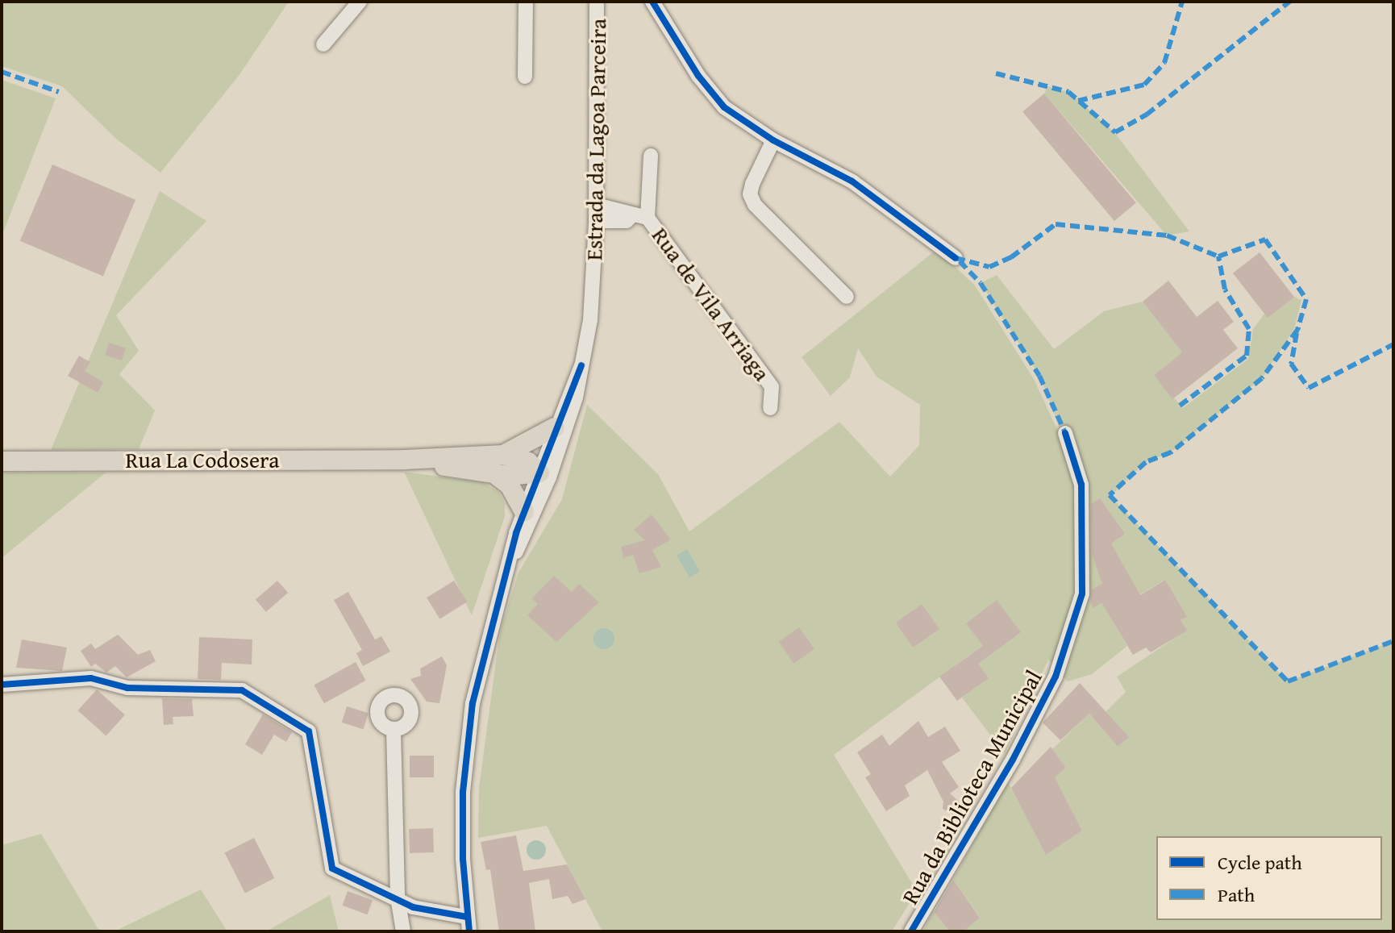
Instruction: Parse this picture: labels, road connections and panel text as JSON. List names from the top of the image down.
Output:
{
  "streets": {
    "main road": ["Rua La Codosera"],
    "street": ["Estrada da Lagoa Parceira", "Rua de Vila Arriaga", "Rua da Biblioteca Municipal"]
  },
  "crossings": [
    ["Estrada da Lagoa Parceira", "Rua de Vila Arriaga"]
  ],
  "legend": ["Cycle path", "Path"]
}
